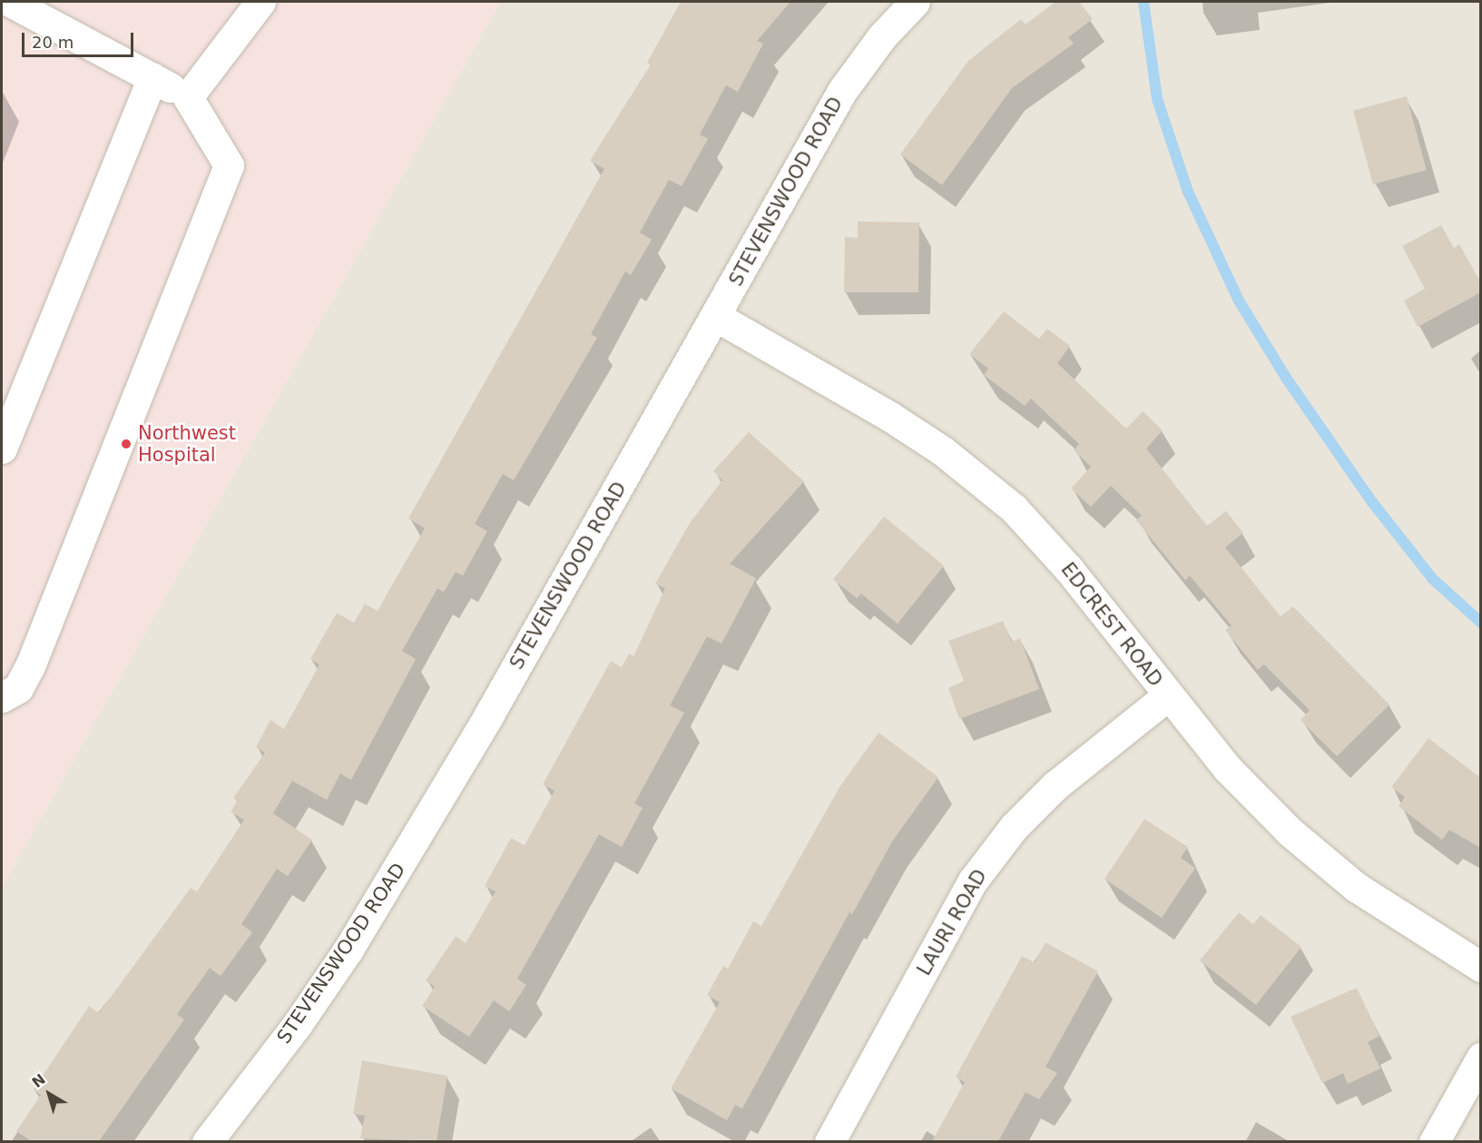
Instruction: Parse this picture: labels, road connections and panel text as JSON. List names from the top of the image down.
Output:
{
  "streets": {
    "street": ["STEVENSWOOD ROAD", "EDCREST ROAD", "LAURI ROAD"]
  },
  "crossings": [
    ["STEVENSWOOD ROAD", "EDCREST ROAD"],
    ["EDCREST ROAD", "LAURI ROAD"]
  ],
  "places": ["Northwest Hospital"],
  "scale_bar": "20 m",
  "north": "top left"
}
